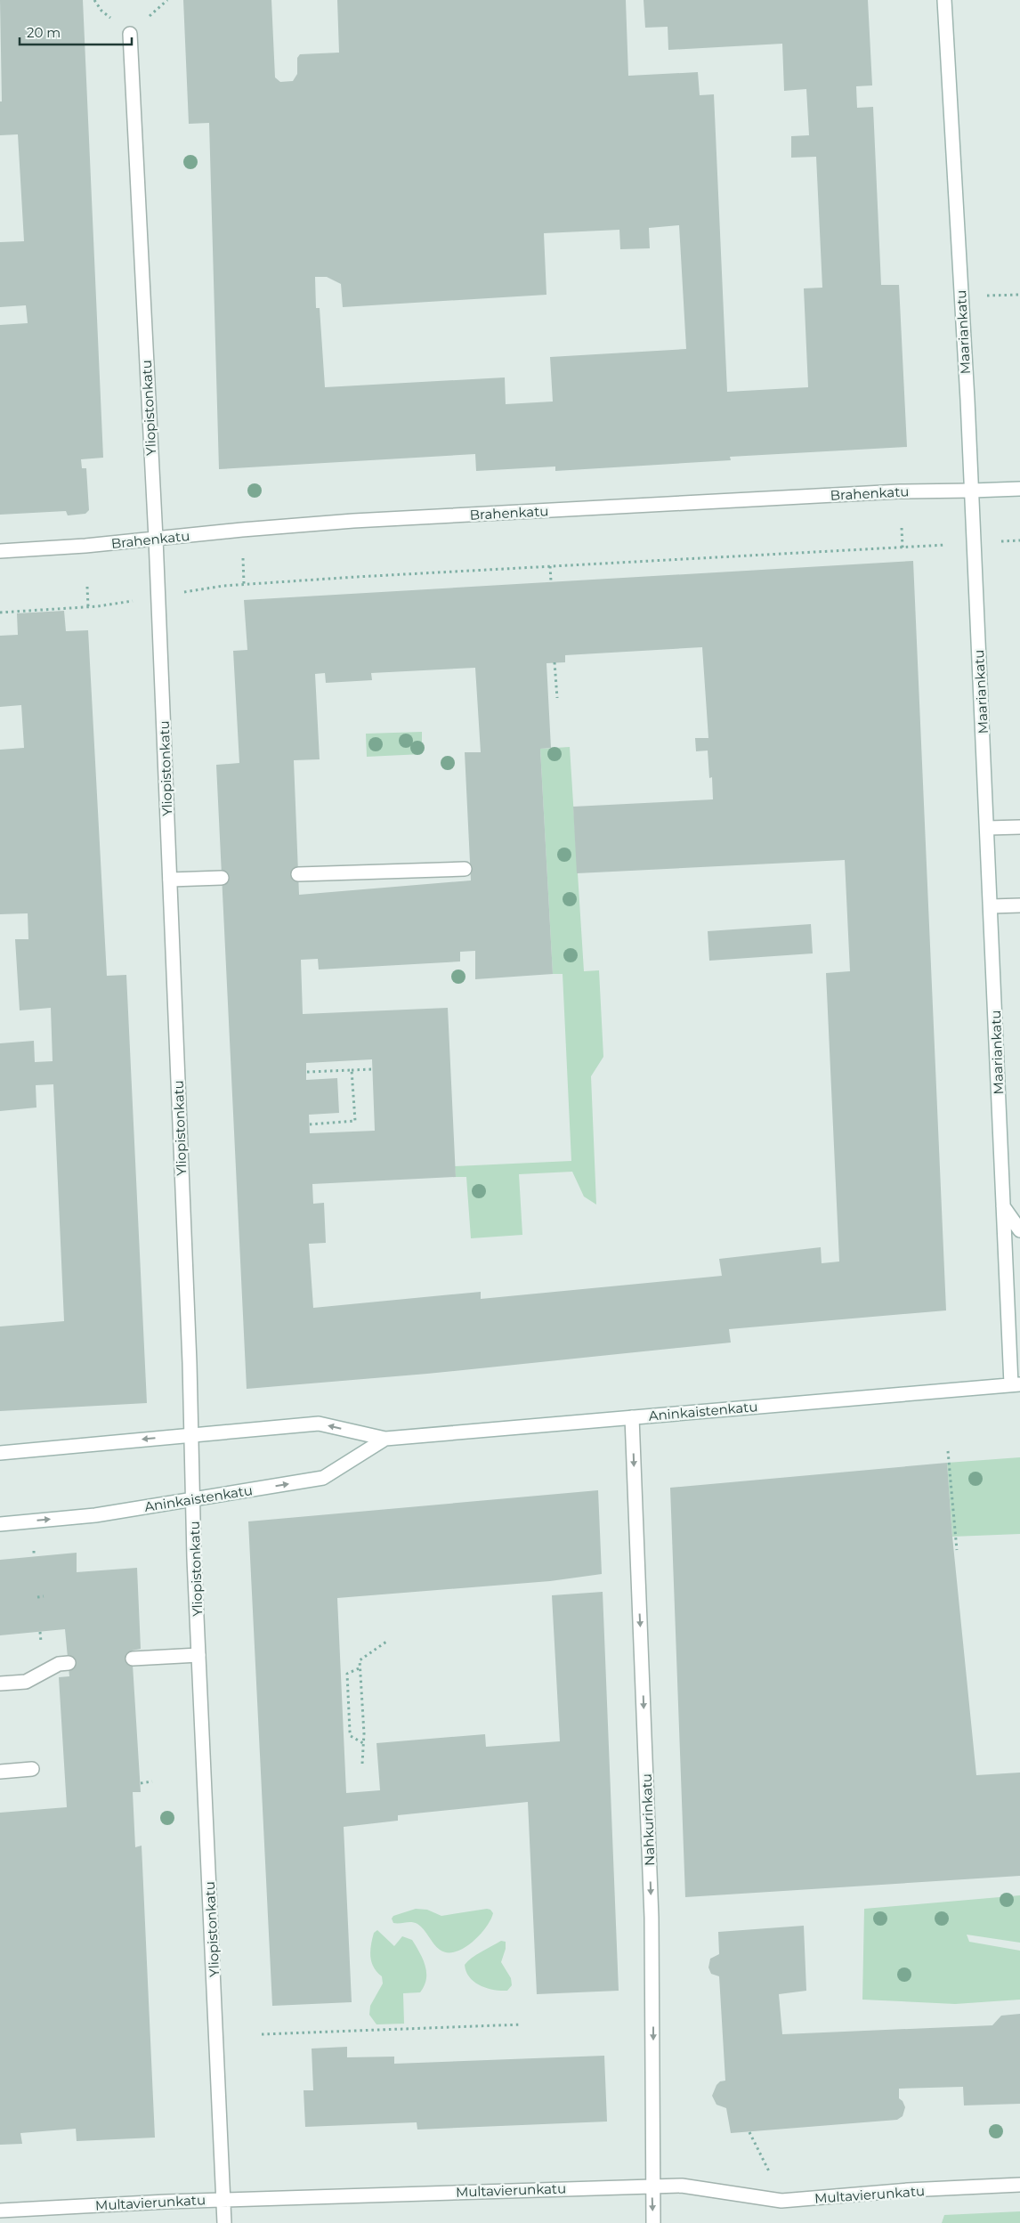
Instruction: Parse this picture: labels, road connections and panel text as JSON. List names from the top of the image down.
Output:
{
  "streets": {
    "street": [
      "Maariankatu",
      "Yliopistonkatu",
      "Brahenkatu",
      "Aninkaistenkatu",
      "Nahkurinkatu",
      "Multavierunkatu"
    ]
  },
  "crossings": [
    ["Maariankatu", "Brahenkatu"],
    ["Maariankatu", "Aninkaistenkatu"],
    ["Yliopistonkatu", "Brahenkatu"],
    ["Yliopistonkatu", "Aninkaistenkatu"],
    ["Yliopistonkatu", "Multavierunkatu"],
    ["Aninkaistenkatu", "Nahkurinkatu"],
    ["Nahkurinkatu", "Multavierunkatu"]
  ],
  "one_way": ["Nahkurinkatu"],
  "scale_bar": "20 m"
}
